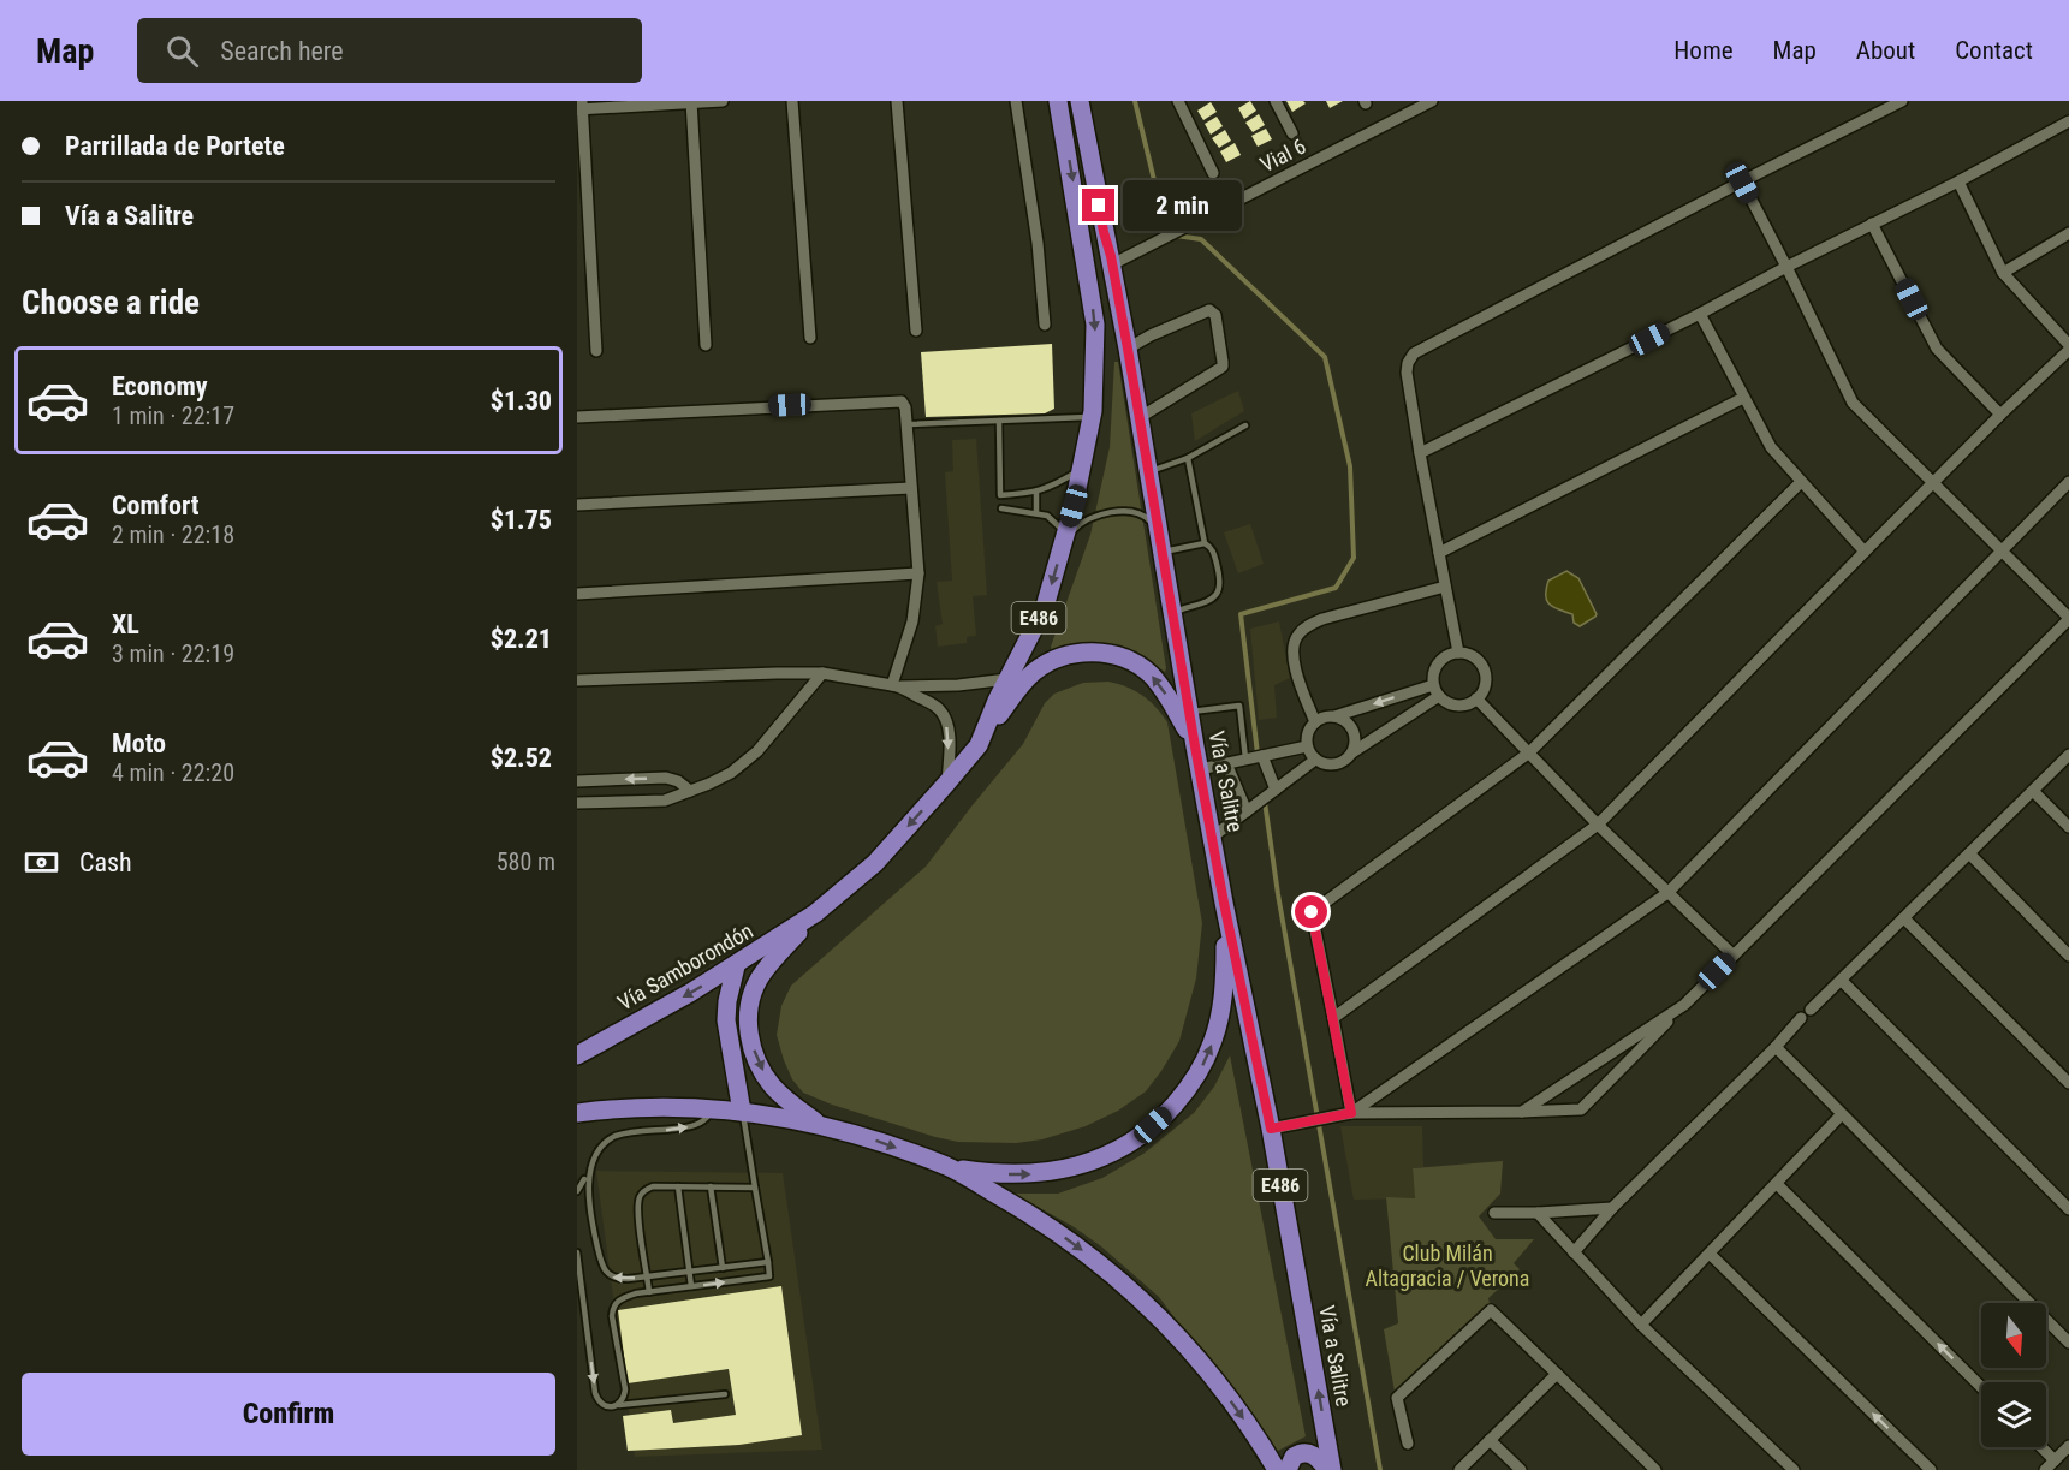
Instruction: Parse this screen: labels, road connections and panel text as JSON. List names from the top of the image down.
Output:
{
  "streets": {
    "main road": ["E486", "Vía a Salitre", "Vía Samborondón"],
    "street": ["Vial 6"]
  },
  "crossings": [
    ["Vial 6", "Vía a Salitre"],
    ["E486", "Vía Samborondón"]
  ],
  "one_way": ["Vía Samborondón"],
  "parks": ["Club Milán Altagracia / Verona"],
  "north": "bottom",
  "page": {
    "header": "Map",
    "search": "Search here",
    "nav": [
      "Home",
      "Map",
      "About",
      "Contact"
    ],
    "banner": ["Parrillada de Portete", "Vía a Salitre"],
    "bubble": "2 min",
    "heading": "Choose a ride",
    "list": [
      {
        "name": "Economy",
        "note": "1 min · 22:17",
        "value": "$1.30"
      },
      {
        "name": "Comfort",
        "note": "2 min · 22:18",
        "value": "$1.75"
      },
      {
        "name": "XL",
        "note": "3 min · 22:19",
        "value": "$2.21"
      },
      {
        "name": "Moto",
        "note": "4 min · 22:20",
        "value": "$2.52"
      }
    ],
    "pay": ["Cash", "580 m"],
    "buttons": "Confirm"
  }
}
